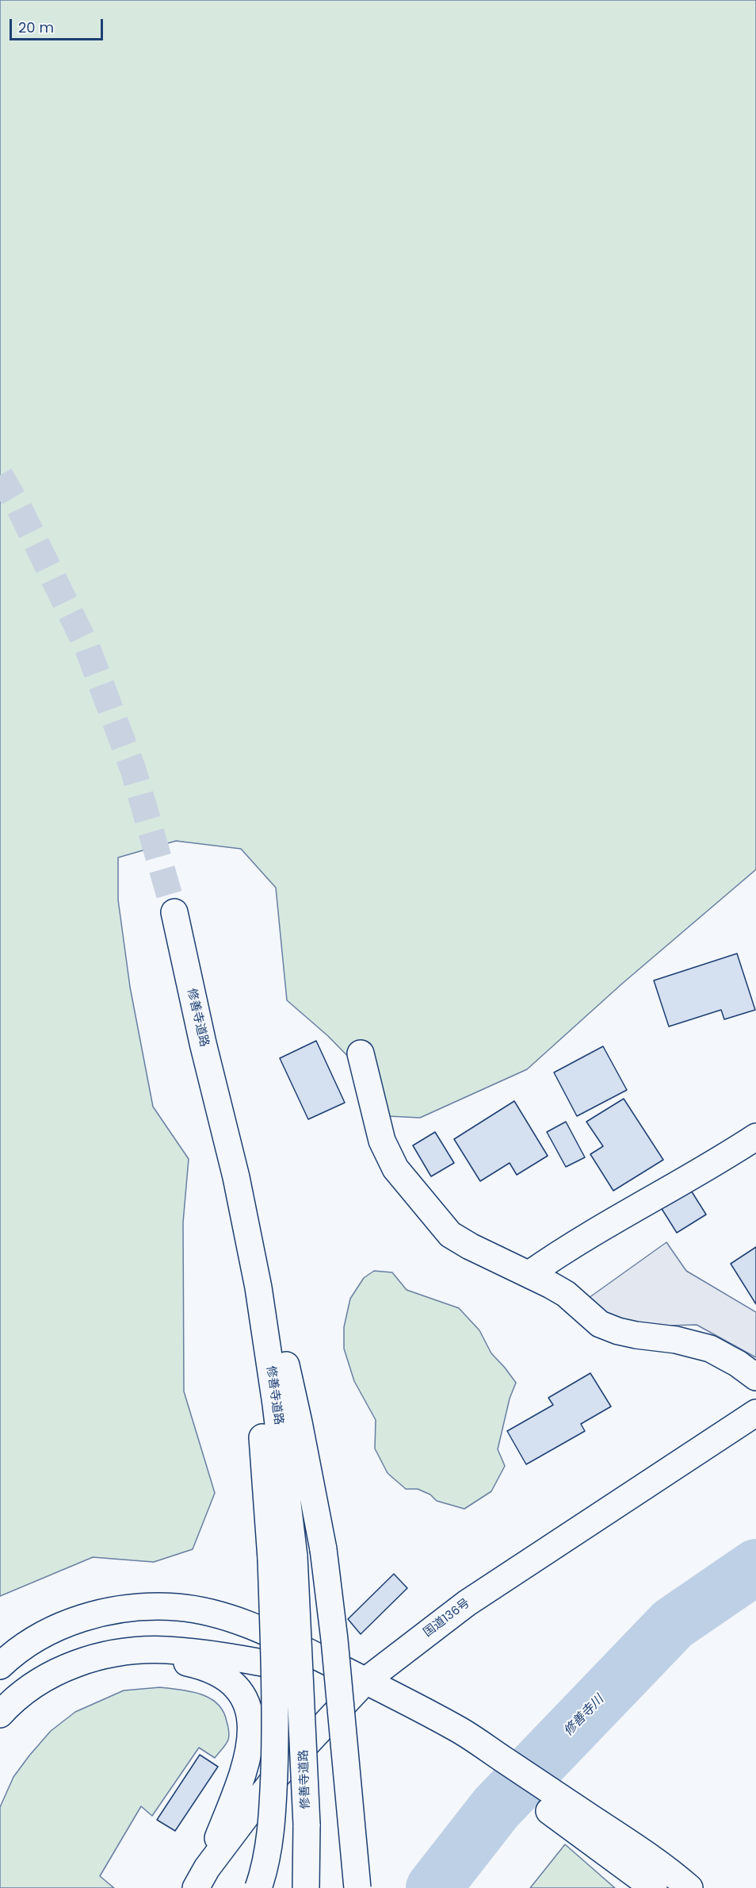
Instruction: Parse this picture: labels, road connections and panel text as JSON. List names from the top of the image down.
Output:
{
  "streets": {
    "main road": ["修善寺道路", "国道136号"]
  },
  "water": ["修善寺川"],
  "scale_bar": "20 m"
}
